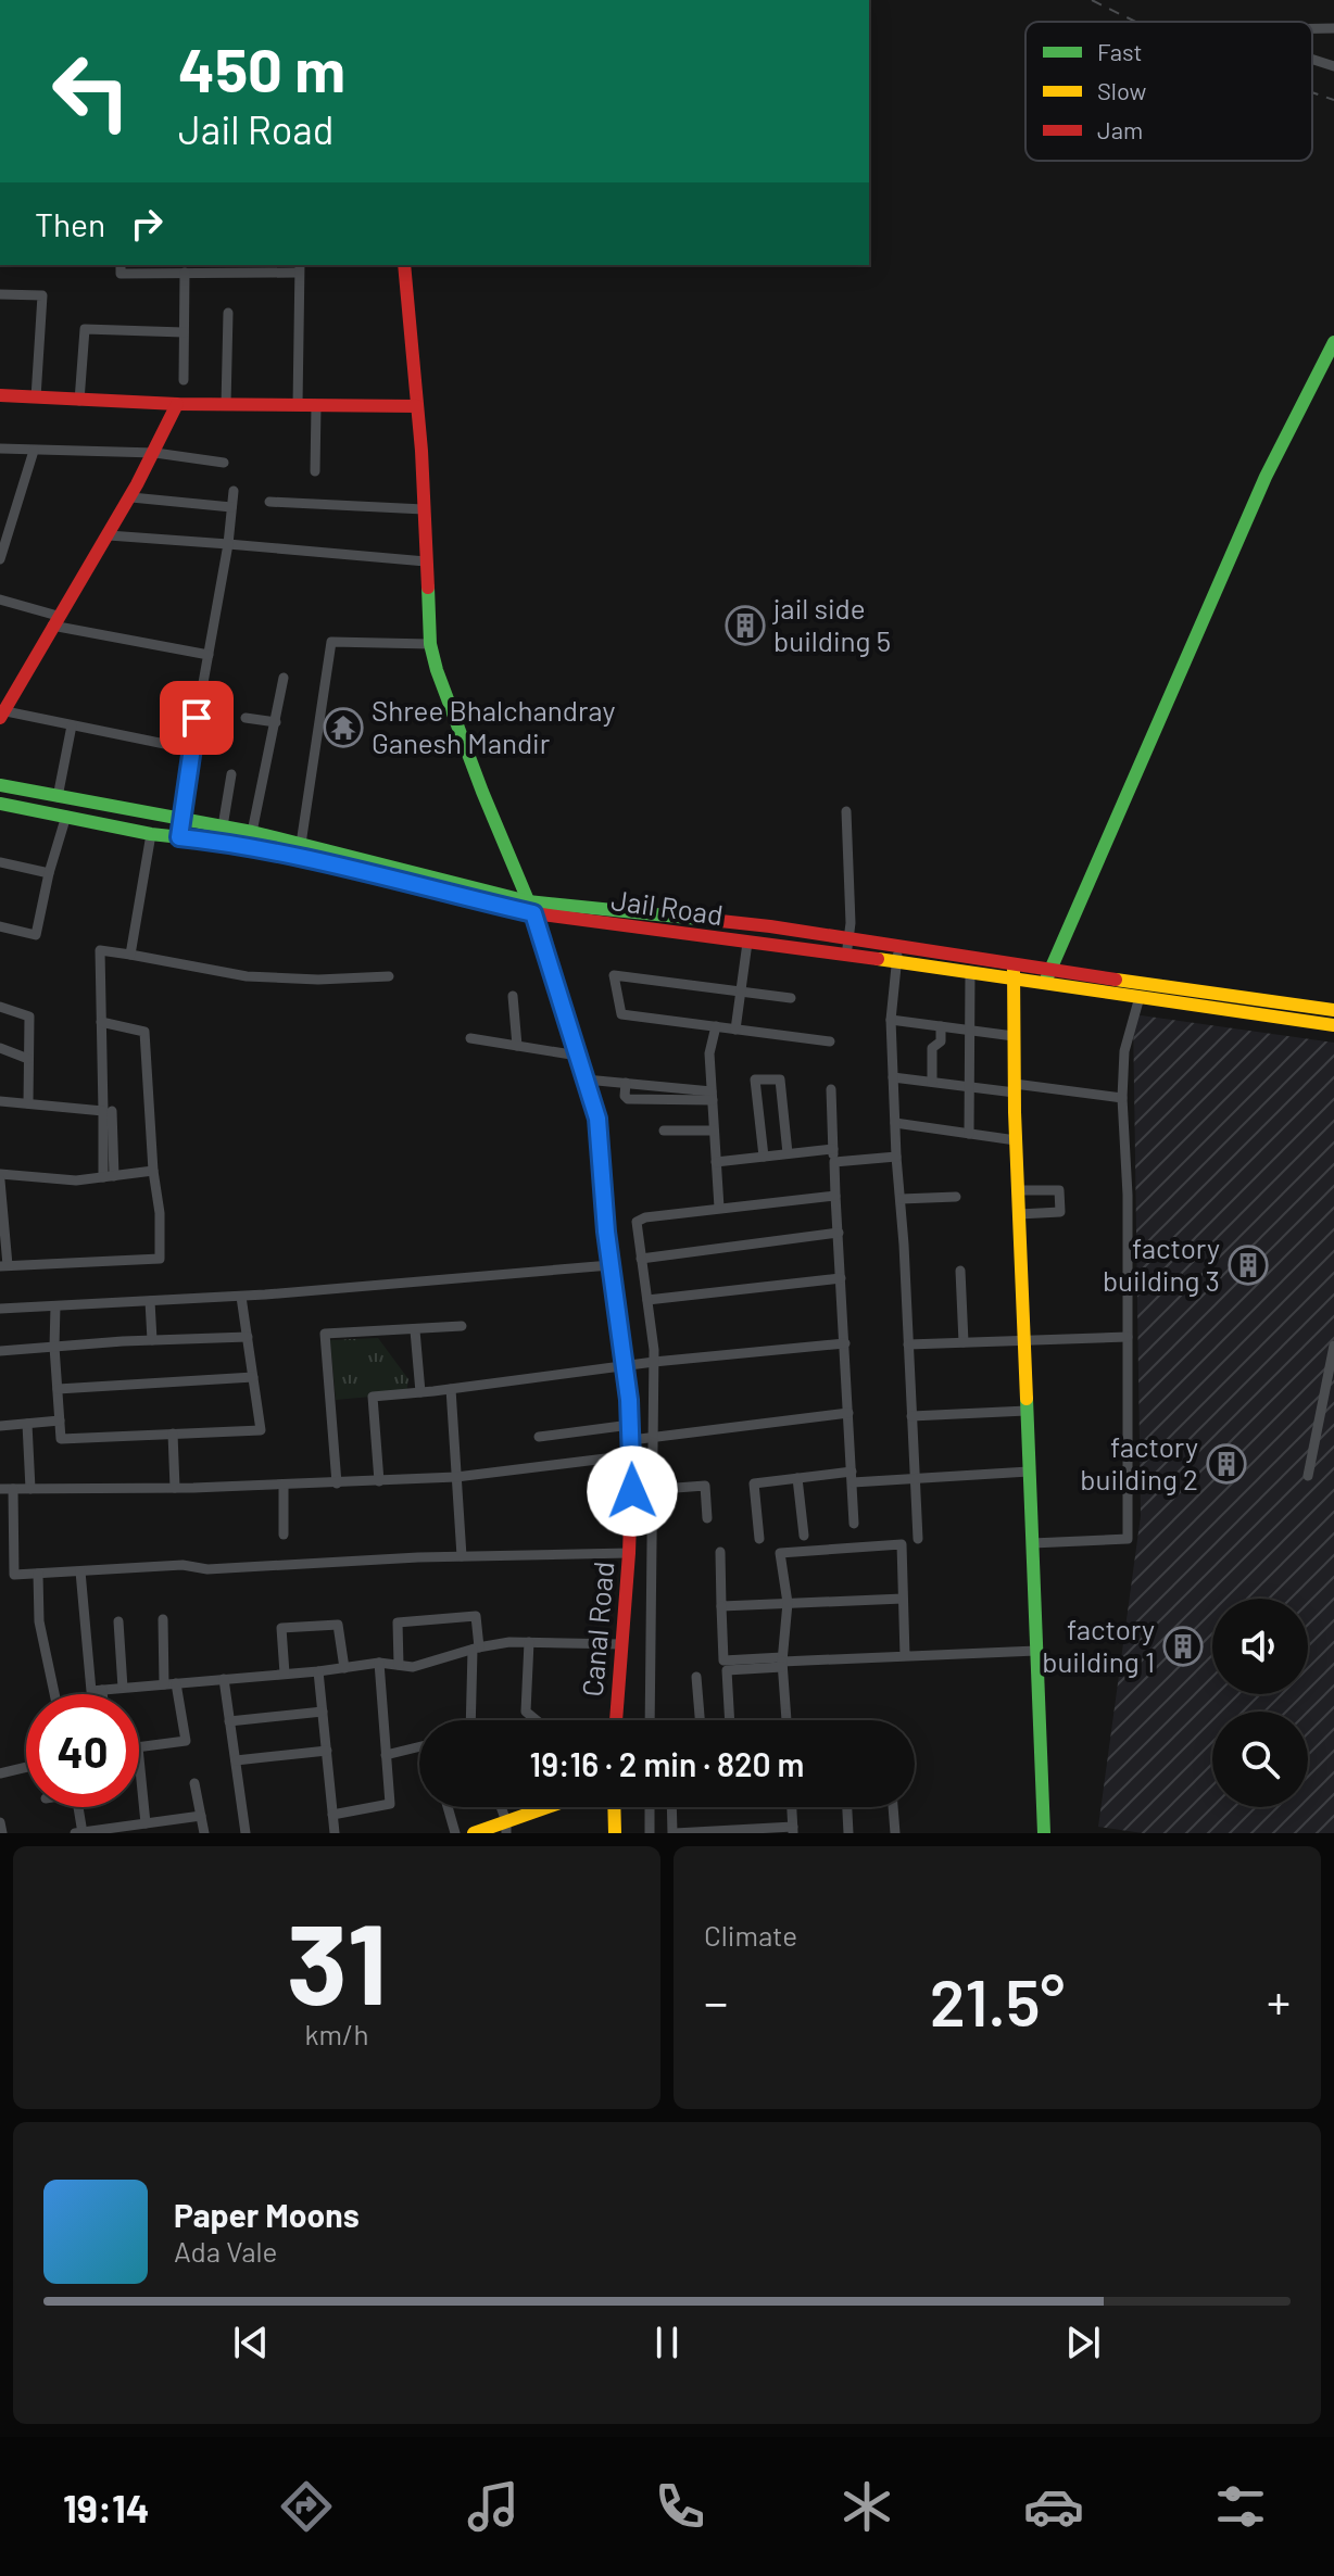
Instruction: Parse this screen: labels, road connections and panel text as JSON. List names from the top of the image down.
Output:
{
  "streets": {
    "street": ["Jail Road", "Canal Road"]
  },
  "crossings": [
    ["Jail Road", "Canal Road"]
  ],
  "places": {
    "building": [
      "jail side building 5",
      "factory building 3",
      "factory building 2",
      "factory building 1"
    ],
    "temple": ["Shree Bhalchandray Ganesh Mandir"]
  },
  "legend": ["Fast", "Slow", "Jam"],
  "page": {
    "turn": ["450 m", "Jail Road"],
    "then": "Then",
    "limit": "40",
    "trip": "19:16 · 2 min · 820 m",
    "tile": [
      ["31", "km/h"],
      "Climate"
    ],
    "heat": ["−", "21.5°", "+"],
    "song": ["Paper Moons", "Ada Vale"],
    "tabs": "19:14"
  }
}
